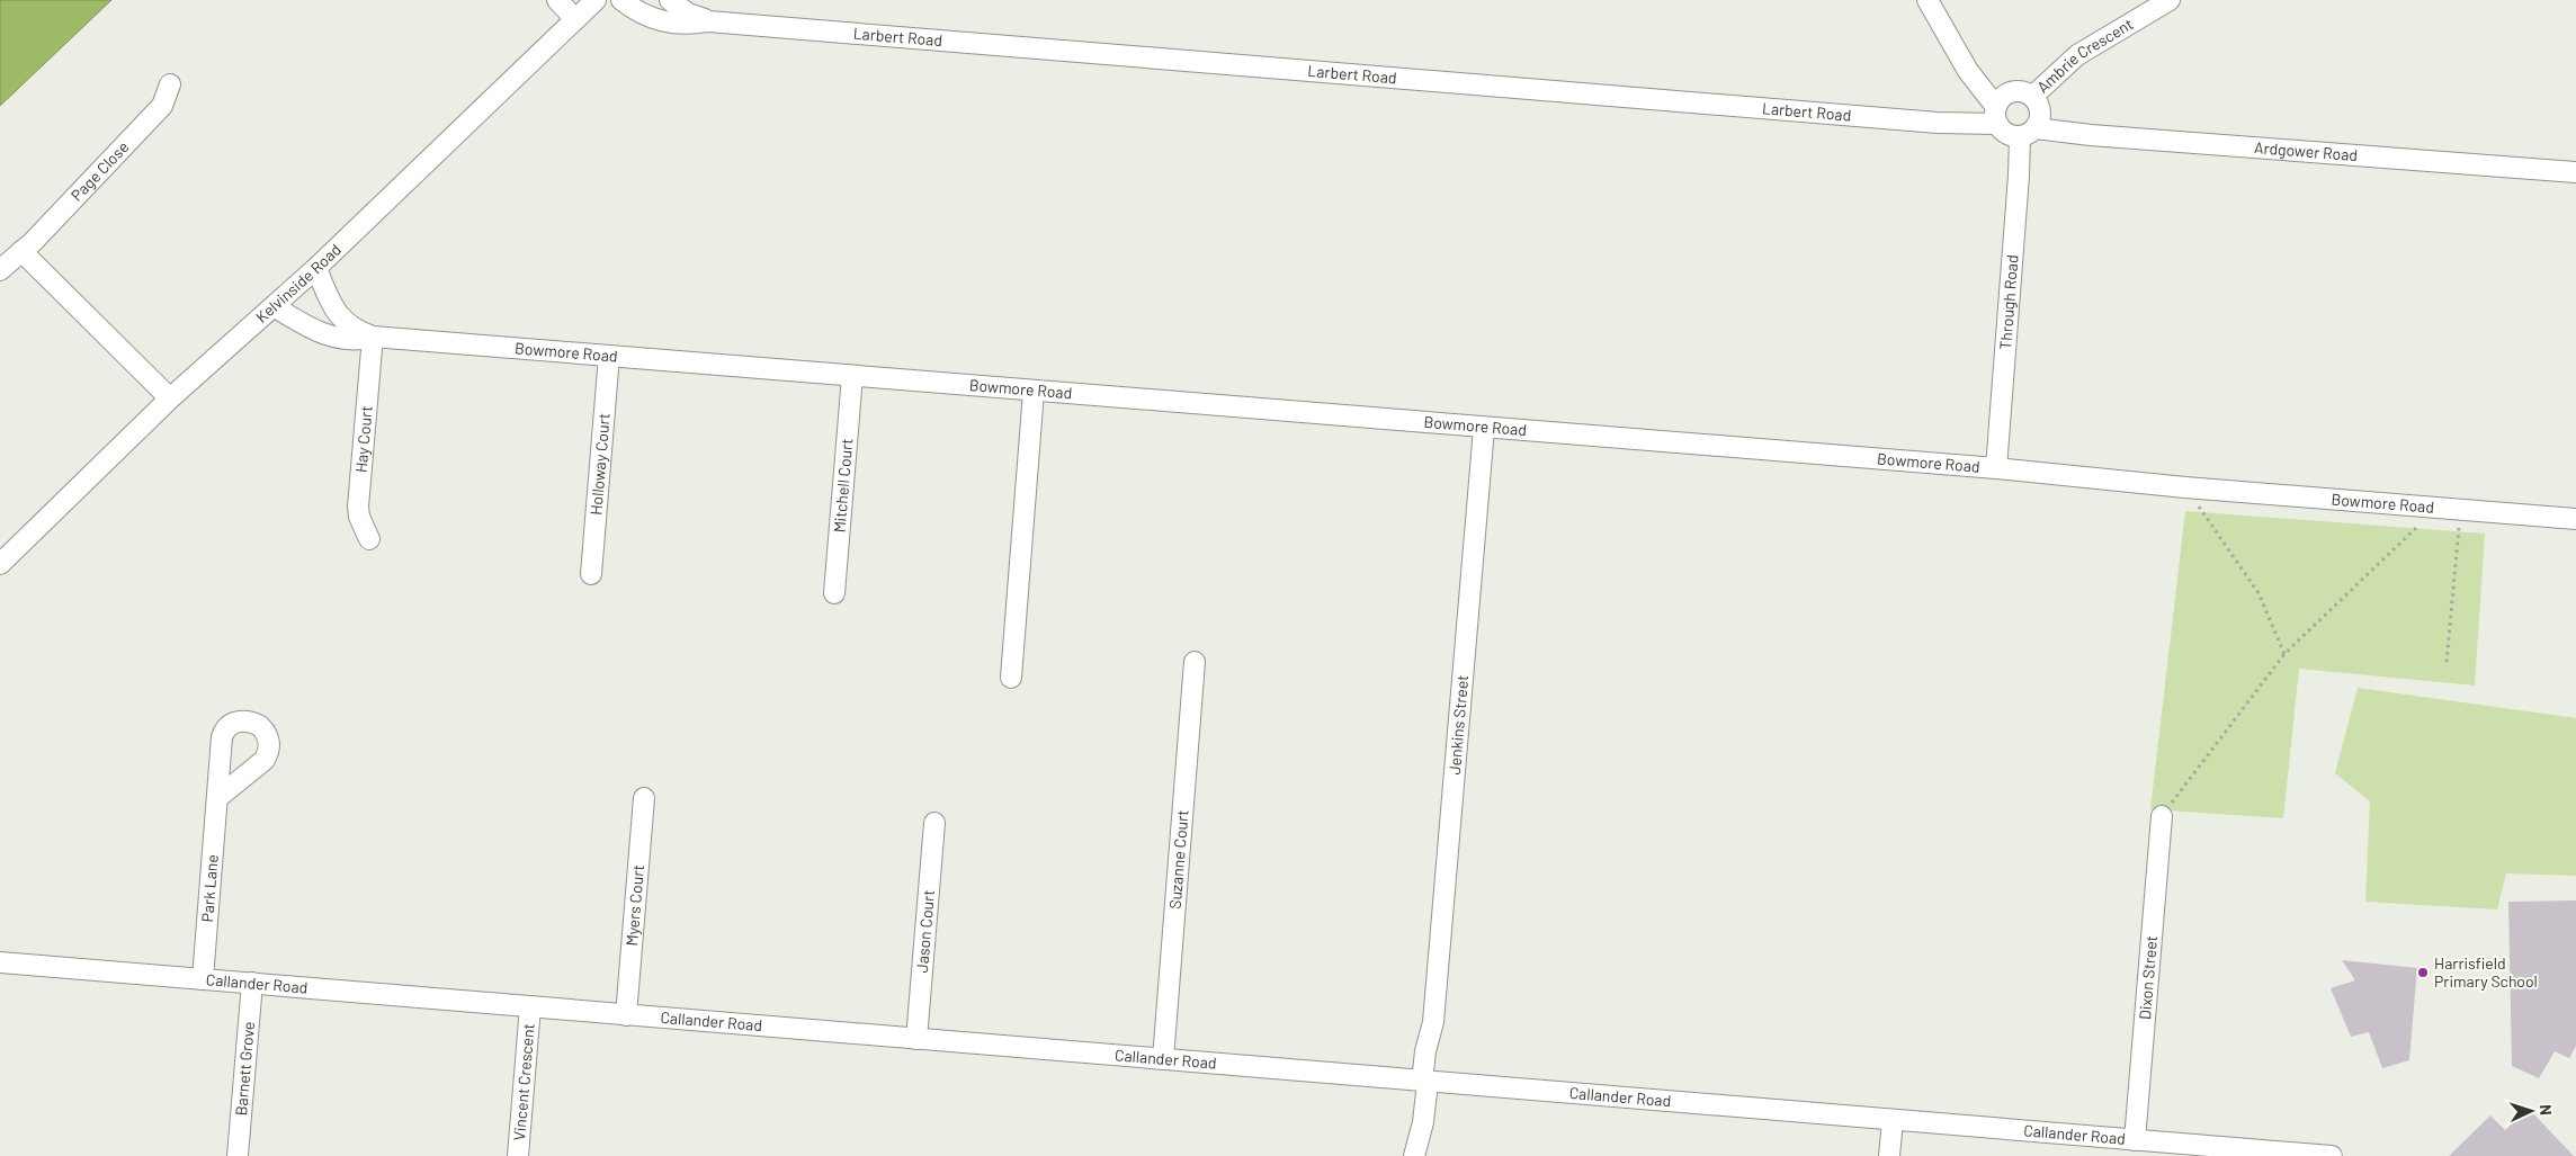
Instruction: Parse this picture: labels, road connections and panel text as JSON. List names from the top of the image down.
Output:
{
  "streets": {
    "street": [
      "Larbert Road",
      "Ambrie Crescent",
      "Ardgower Road",
      "Page Close",
      "Kelvinside Road",
      "Through Road",
      "Bowmore Road",
      "Hay Court",
      "Holloway Court",
      "Mitchell Court",
      "Jenkins Street",
      "Suzanne Court",
      "Park Lane",
      "Myers Court",
      "Jason Court",
      "Dixon Street",
      "Callander Road",
      "Barnett Grove",
      "Vincent Crescent"
    ]
  },
  "crossings": [
    ["Larbert Road", "Ambrie Crescent"],
    ["Larbert Road", "Ardgower Road"],
    ["Larbert Road", "Through Road"],
    ["Ambrie Crescent", "Ardgower Road"],
    ["Ambrie Crescent", "Through Road"],
    ["Ardgower Road", "Through Road"],
    ["Kelvinside Road", "Bowmore Road"],
    ["Through Road", "Bowmore Road"],
    ["Bowmore Road", "Hay Court"],
    ["Bowmore Road", "Holloway Court"],
    ["Bowmore Road", "Mitchell Court"],
    ["Bowmore Road", "Jenkins Street"],
    ["Jenkins Street", "Callander Road"],
    ["Suzanne Court", "Callander Road"],
    ["Park Lane", "Callander Road"],
    ["Myers Court", "Callander Road"],
    ["Jason Court", "Callander Road"],
    ["Dixon Street", "Callander Road"],
    ["Callander Road", "Barnett Grove"],
    ["Callander Road", "Vincent Crescent"]
  ],
  "places": ["Harrisfield Primary School"],
  "north": "right"
}
